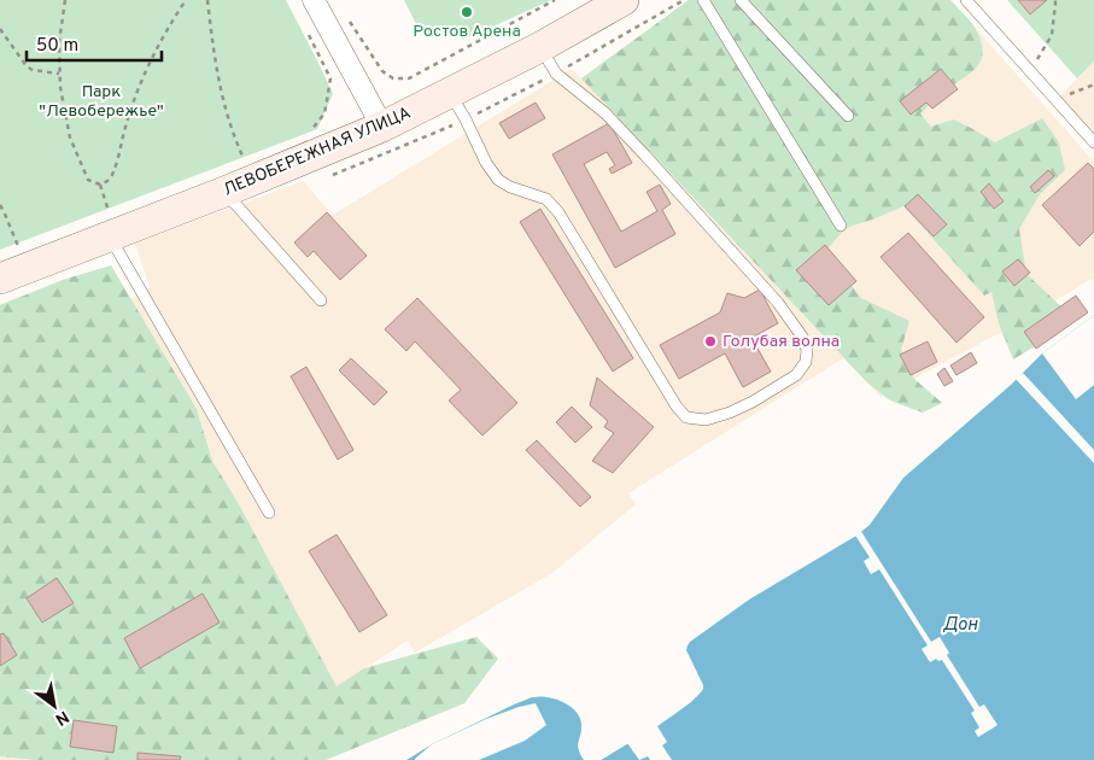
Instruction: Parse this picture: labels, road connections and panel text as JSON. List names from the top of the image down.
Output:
{
  "streets": {
    "main road": ["ЛЕВОБЕРЕЖНАЯ УЛИЦА"]
  },
  "water": ["Дон"],
  "parks": ["Парк \"Левобережье\""],
  "places": ["Ростов Арена", "Голубая волна"],
  "scale_bar": "50 m",
  "north": "bottom right"
}
